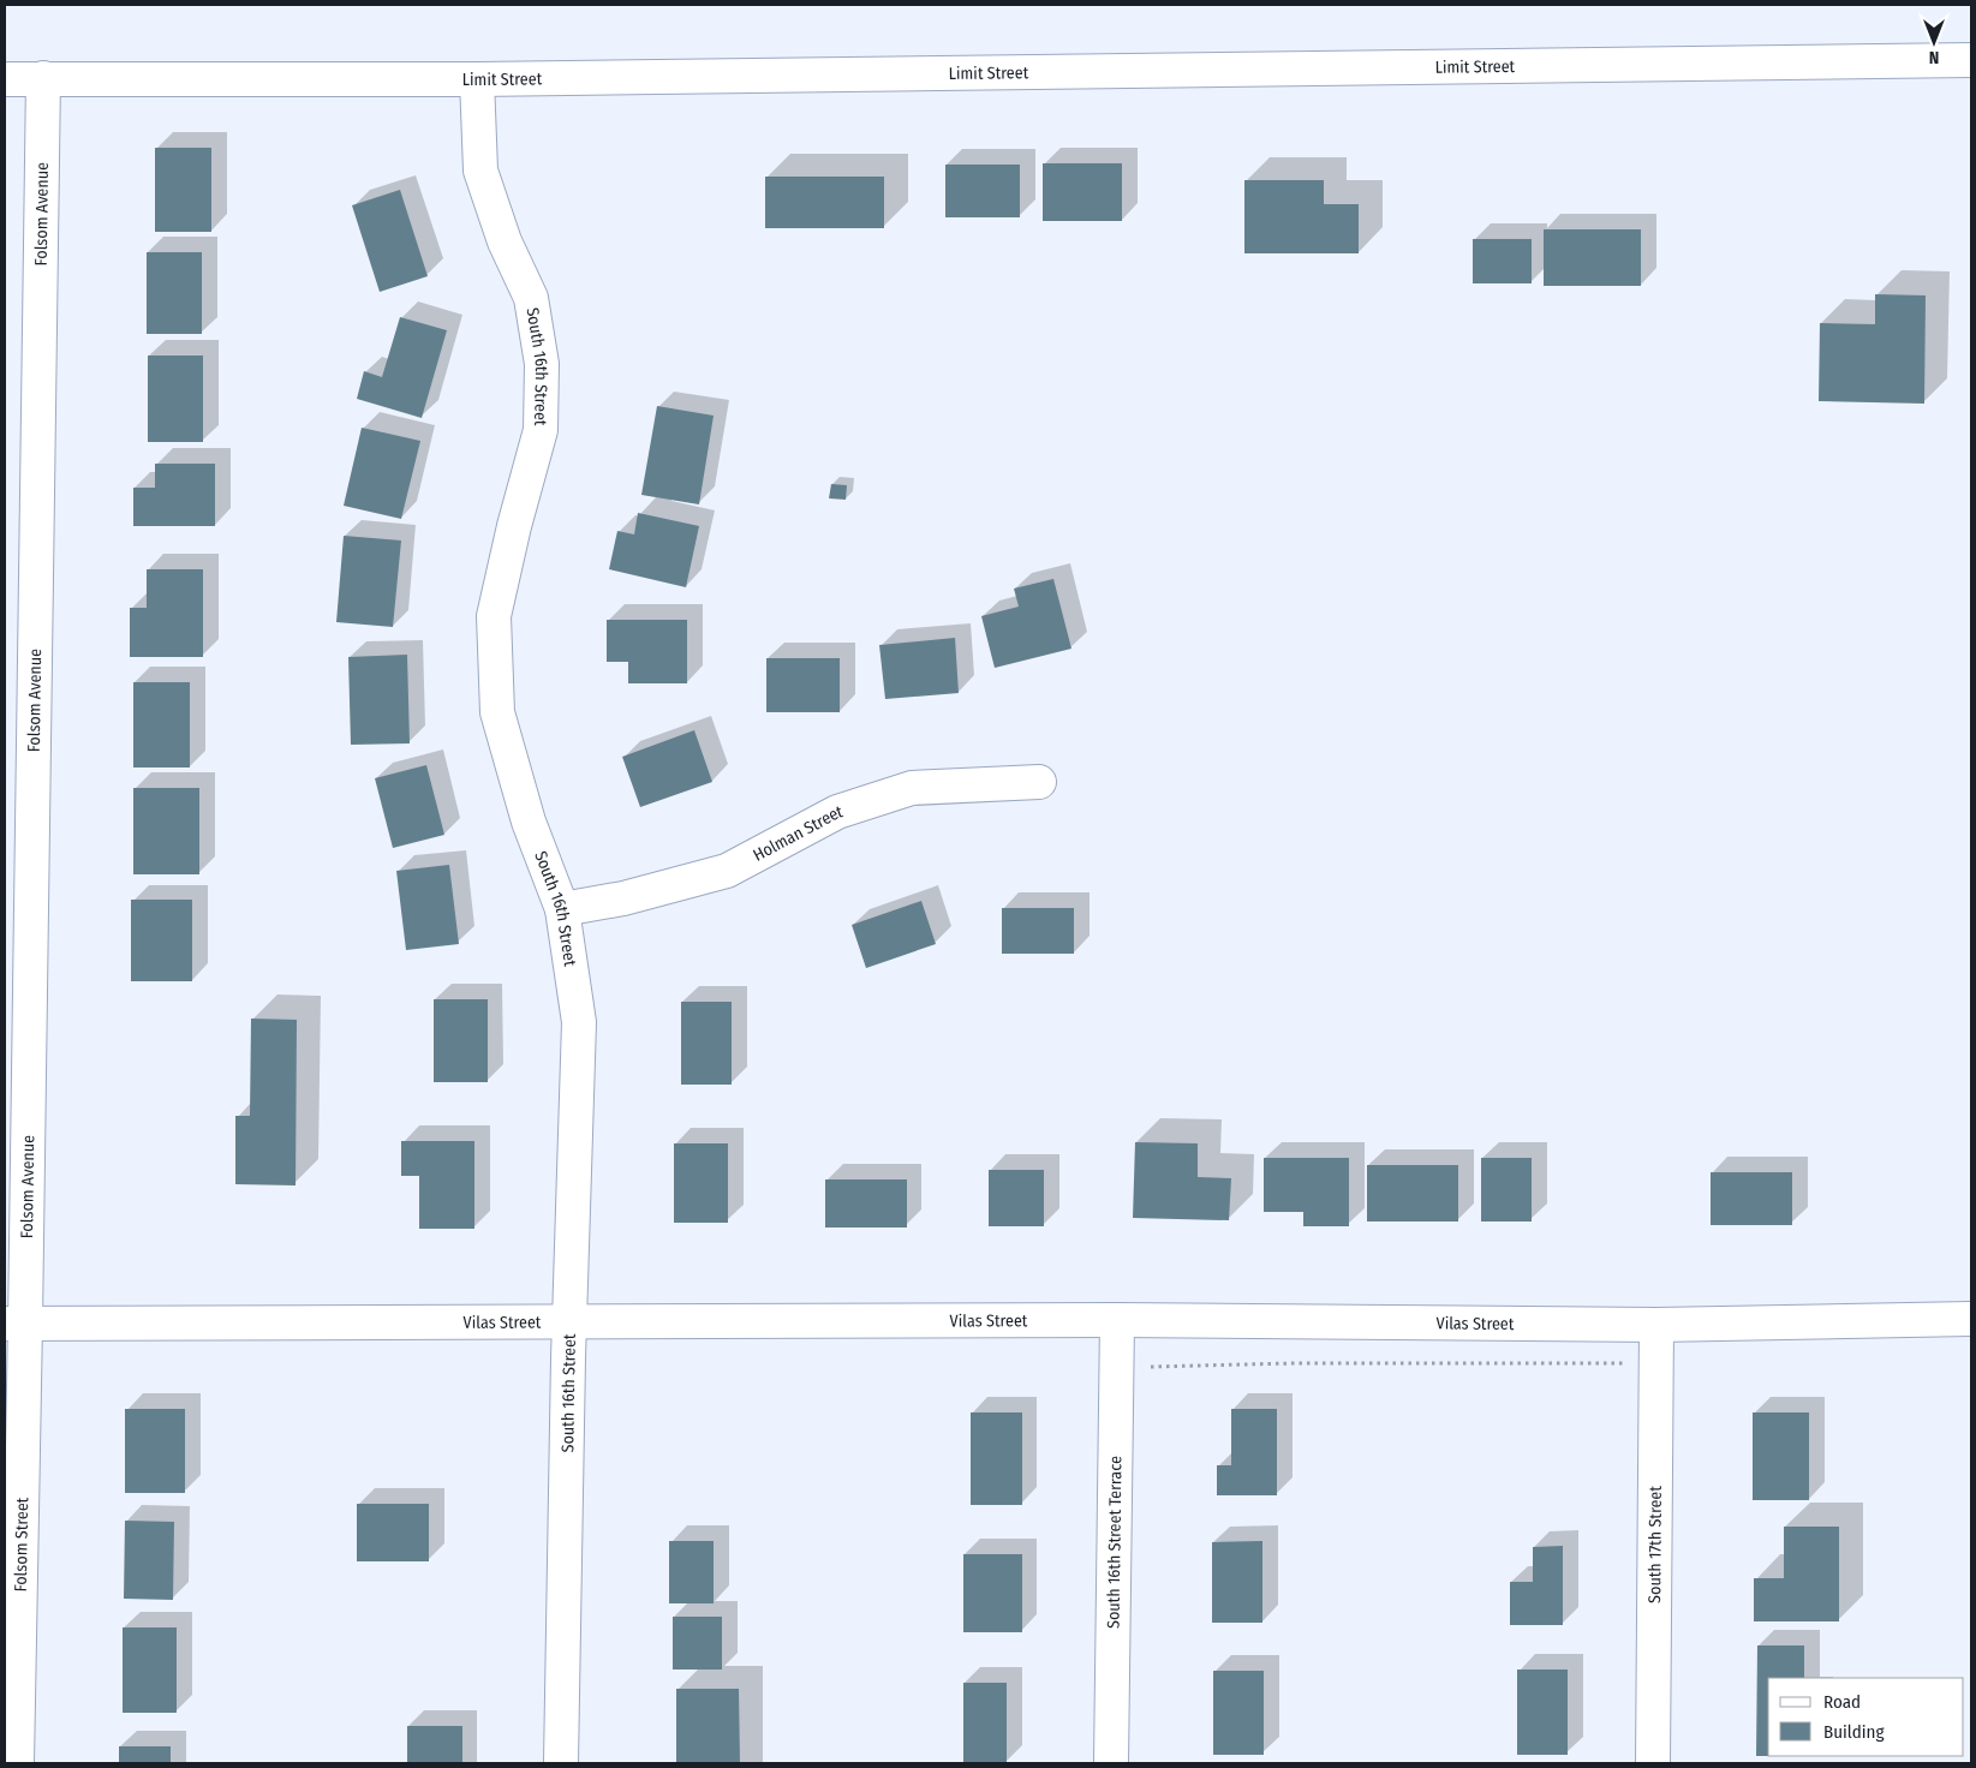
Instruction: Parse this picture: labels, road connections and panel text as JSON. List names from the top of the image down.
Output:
{
  "streets": {
    "street": [
      "Limit Street",
      "Folsom Avenue",
      "South 16th Street",
      "Holman Street",
      "Vilas Street",
      "South 16th Street Terrace",
      "Folsom Street",
      "South 17th Street"
    ]
  },
  "crossings": [
    ["Limit Street", "Folsom Avenue"],
    ["Limit Street", "South 16th Street"],
    ["Folsom Avenue", "Vilas Street"],
    ["Folsom Avenue", "Folsom Street"],
    ["South 16th Street", "Holman Street"],
    ["South 16th Street", "Vilas Street"],
    ["Vilas Street", "South 16th Street Terrace"],
    ["Vilas Street", "Folsom Street"],
    ["Vilas Street", "South 17th Street"]
  ],
  "legend": ["Road", "Building"],
  "north": "bottom"
}
